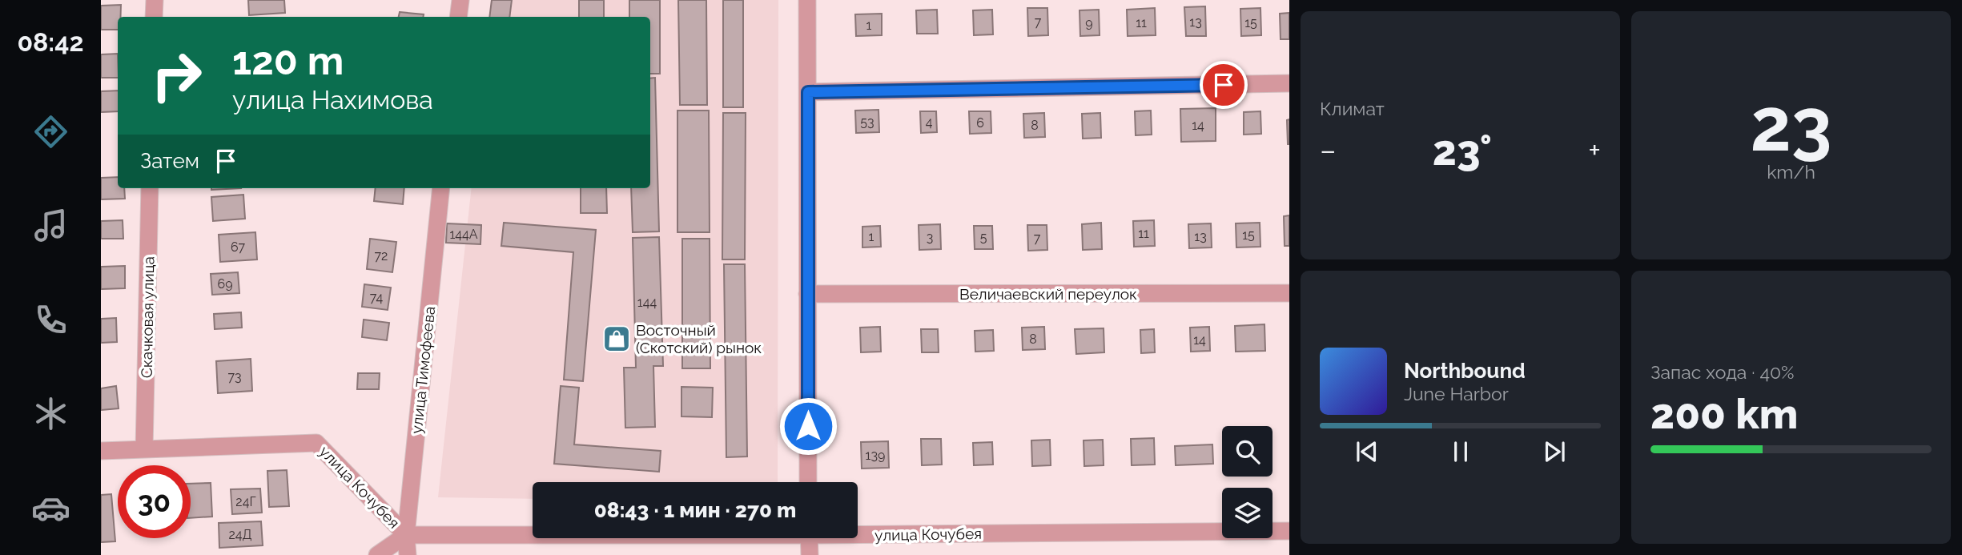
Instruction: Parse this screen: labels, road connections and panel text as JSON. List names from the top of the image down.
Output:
{
  "streets": {
    "street": [
      "Величаевский переулок",
      "Скачковая улица",
      "улица Тимофеева",
      "улица Кочубея"
    ]
  },
  "crossings": [
    ["Скачковая улица", "улица Кочубея"],
    ["улица Тимофеева", "улица Кочубея"]
  ],
  "places": {
    "shop": ["Восточный (Скотский) рынок"]
  },
  "house_numbers": [
    "7",
    "13",
    "9",
    "11",
    "15",
    "1",
    "53",
    "4",
    "6",
    "8",
    "14",
    "11",
    "144А",
    "15",
    "1",
    "13",
    "3",
    "5",
    "7",
    "67",
    "72",
    "69",
    "74",
    "144",
    "8",
    "14",
    "73",
    "139",
    "24Г",
    "24Д"
  ],
  "page": {
    "tabs": "08:42",
    "tile": [
      "Климат",
      ["23", "km/h"],
      ["Запас хода · 40%", "200 km"]
    ],
    "turn": ["120 m", "улица Нахимова"],
    "heat": ["−", "23°", "+"],
    "then": "Затем",
    "song": ["Northbound", "June Harbor"],
    "limit": "30",
    "trip": "08:43 · 1 мин · 270 m"
  }
}
